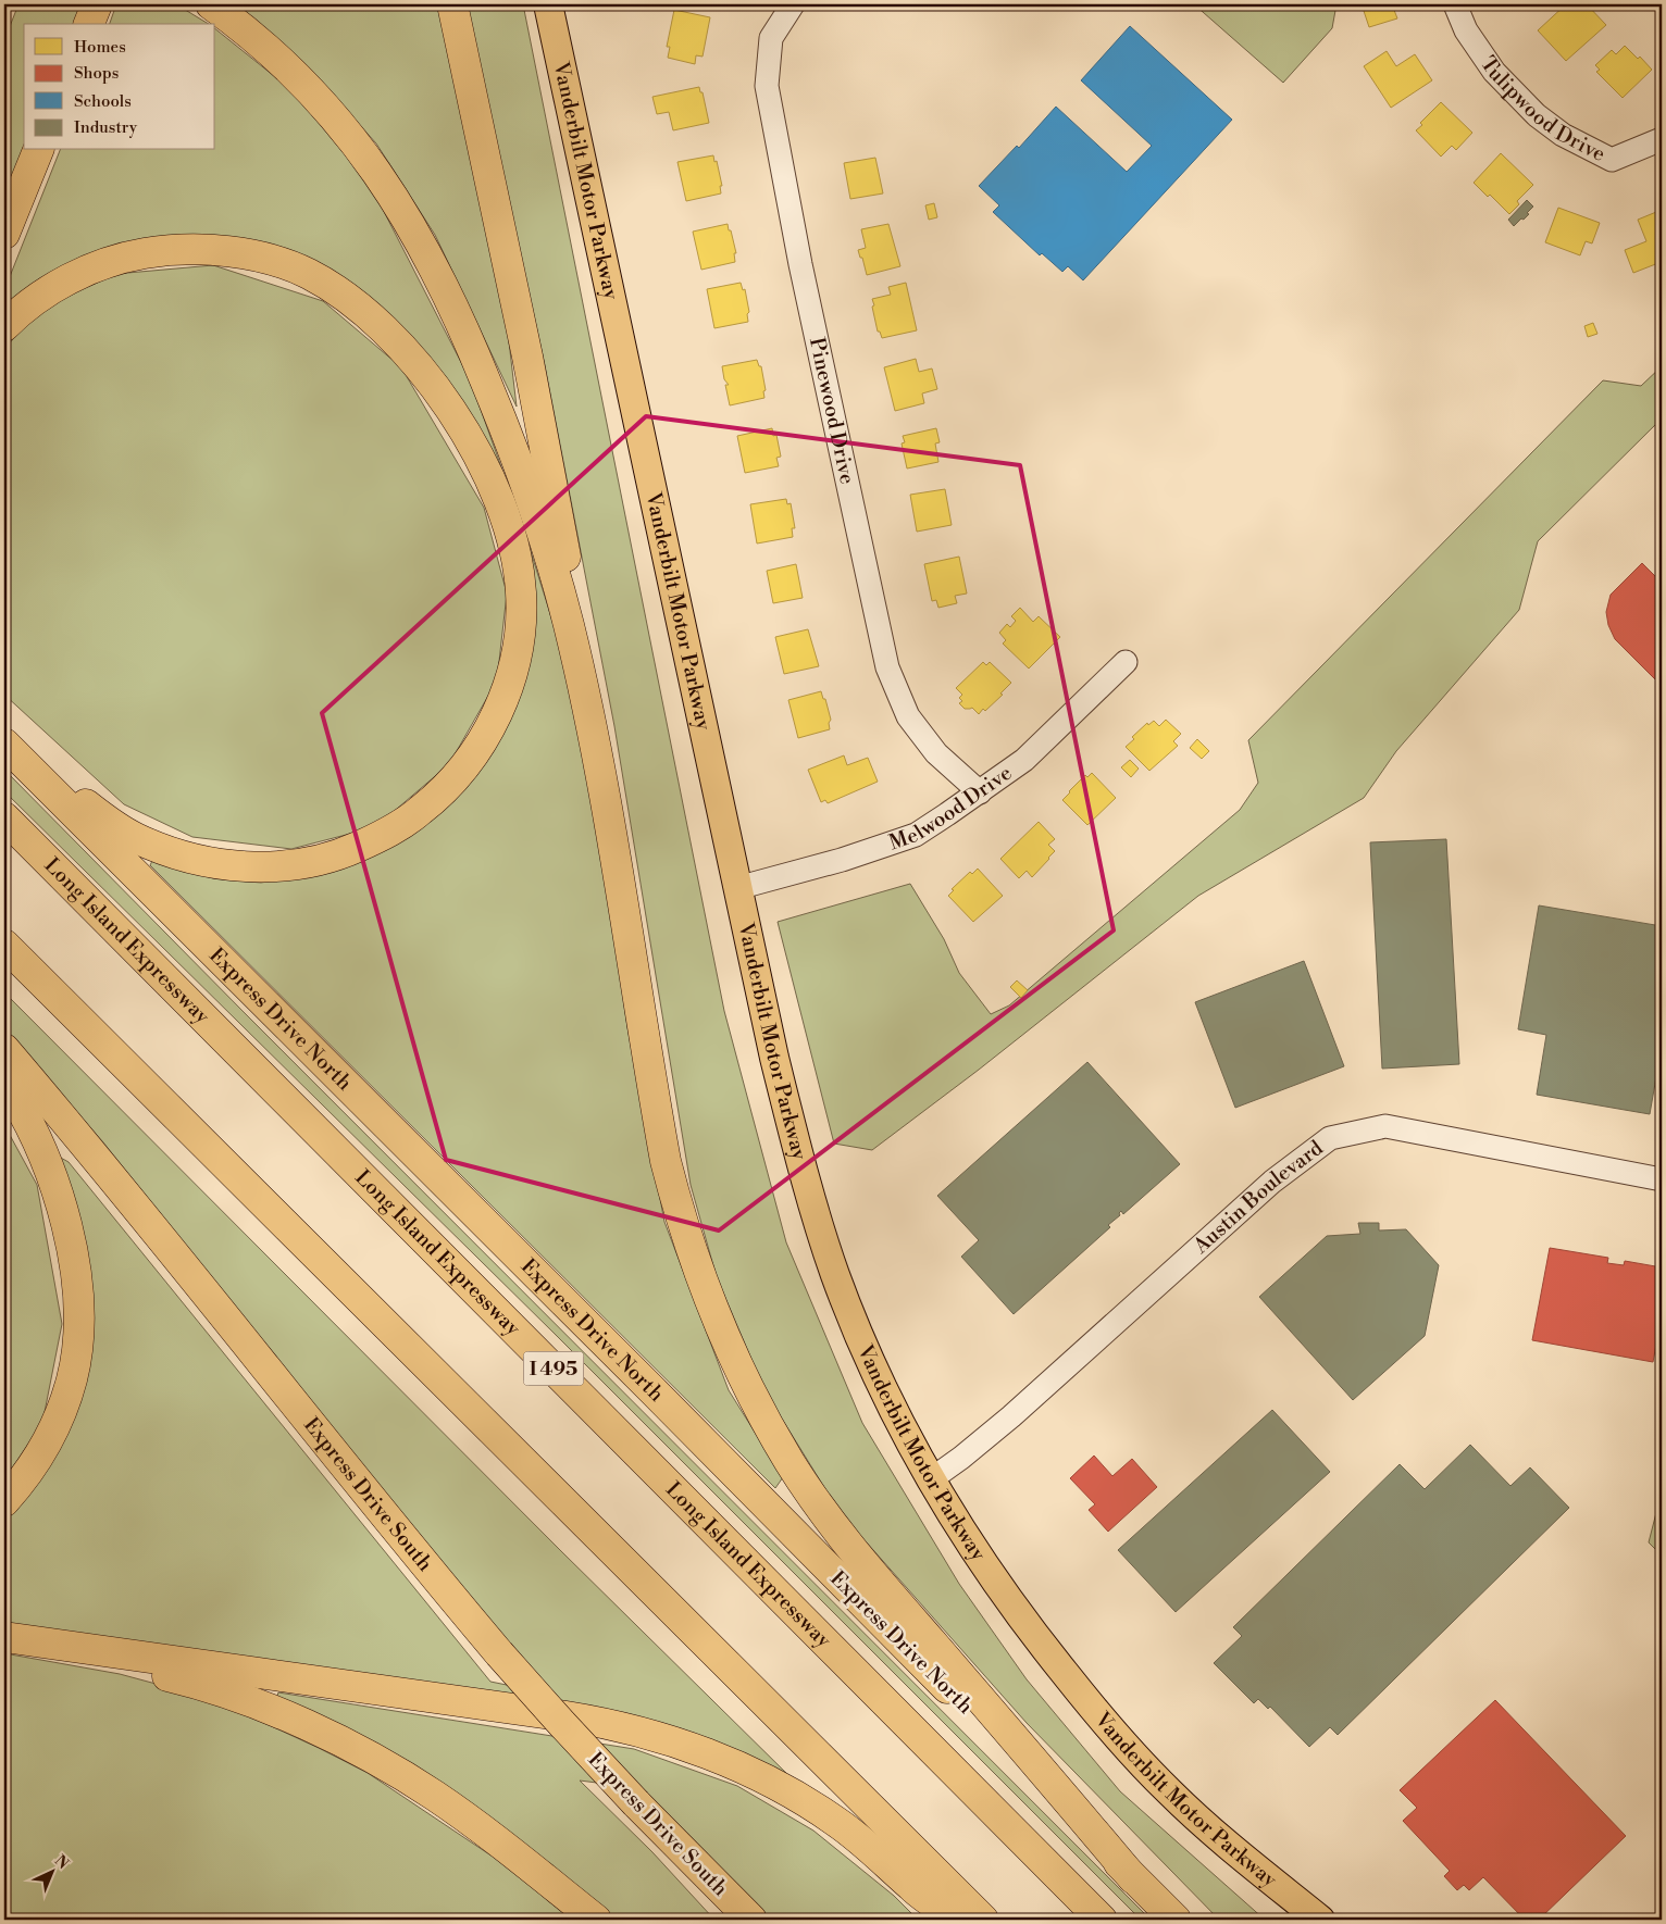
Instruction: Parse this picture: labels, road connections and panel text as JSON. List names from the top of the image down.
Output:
{
  "streets": {
    "highway": [
      "Long Island Expressway",
      "Express Drive North",
      "I 495",
      "Express Drive South"
    ],
    "main road": ["Vanderbilt Motor Parkway"],
    "street": [
      "Tulipwood Drive",
      "Pinewood Drive",
      "Melwood Drive",
      "Austin Boulevard"
    ]
  },
  "crossings": [
    ["Vanderbilt Motor Parkway", "Melwood Drive"],
    ["Vanderbilt Motor Parkway", "Austin Boulevard"],
    ["Pinewood Drive", "Melwood Drive"]
  ],
  "legend": [
    "Homes",
    "Shops",
    "Schools",
    "Industry"
  ],
  "north": "top right"
}
